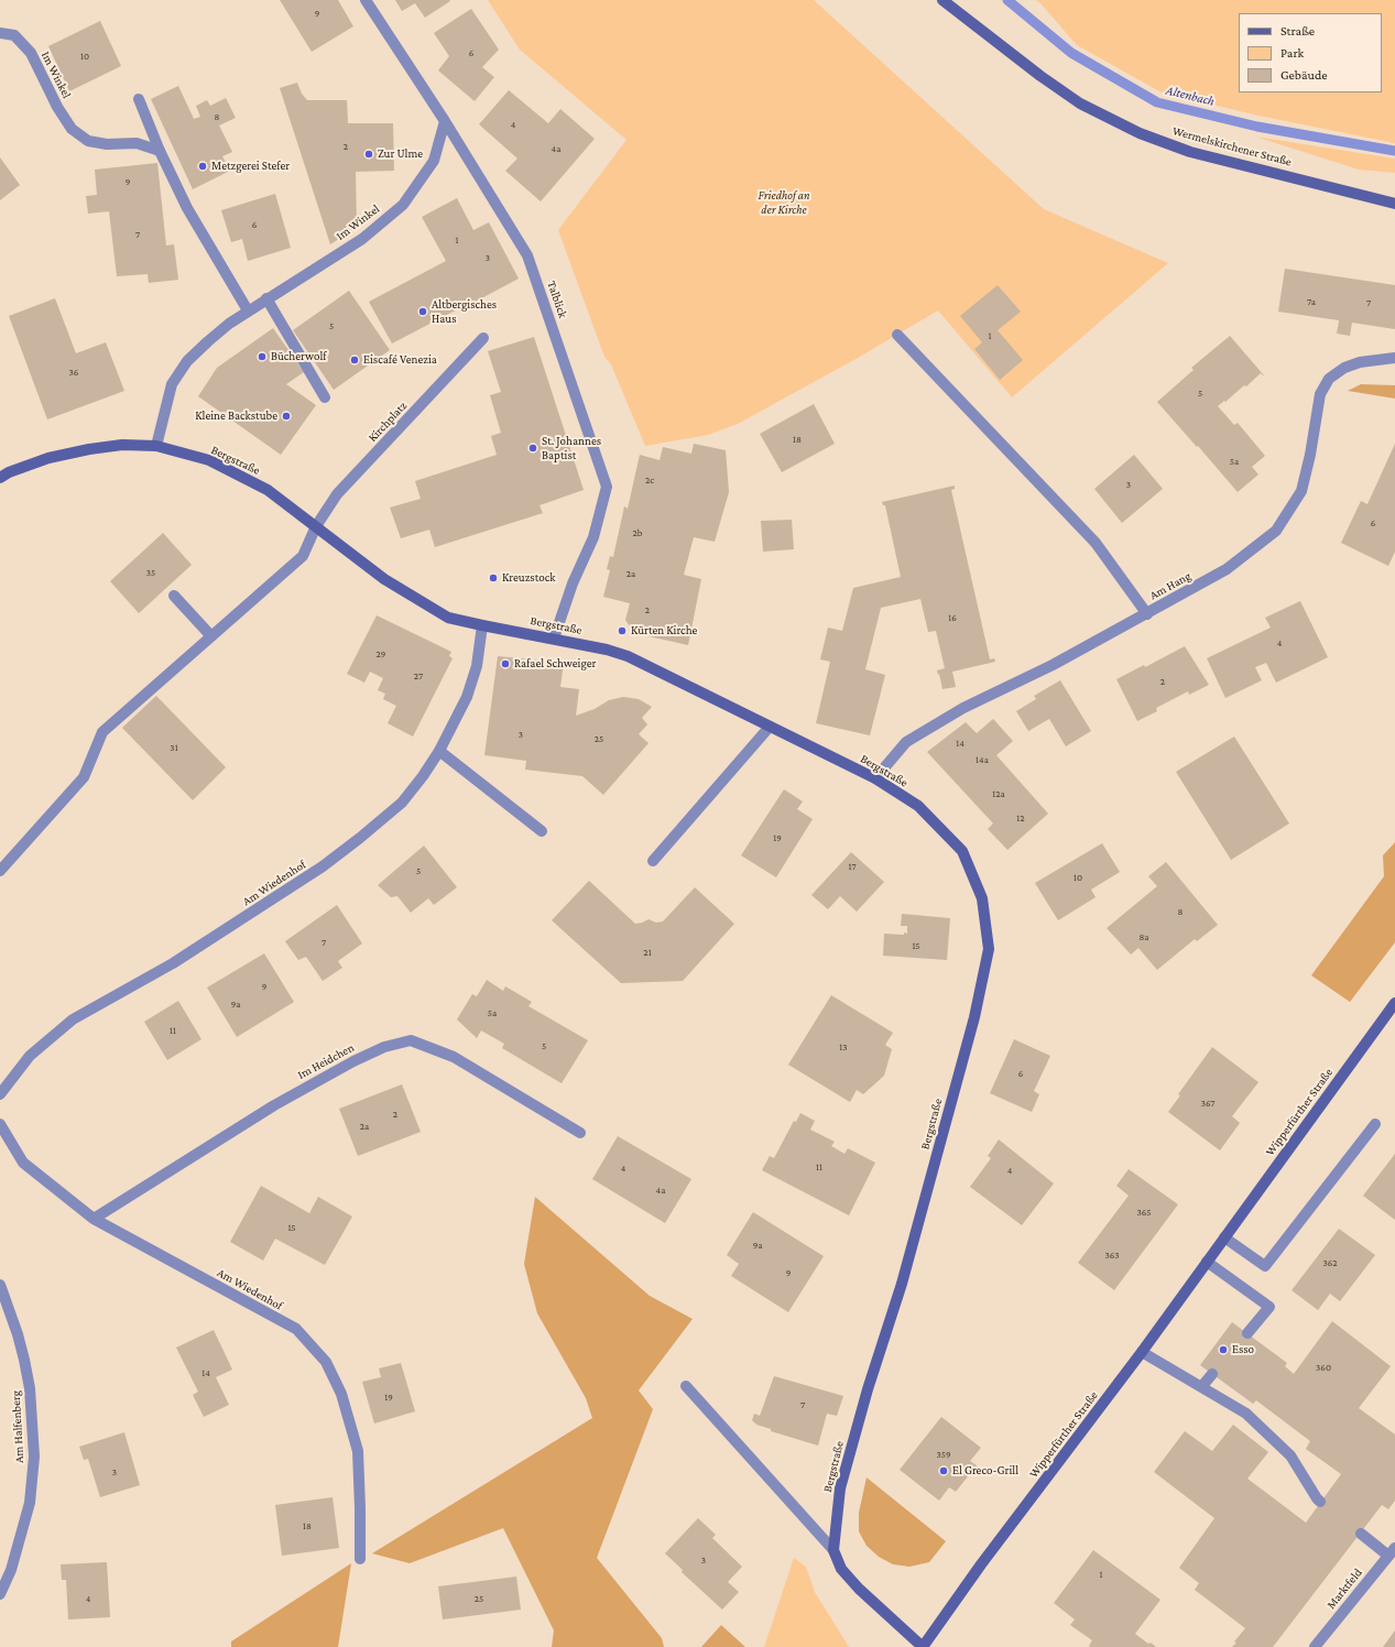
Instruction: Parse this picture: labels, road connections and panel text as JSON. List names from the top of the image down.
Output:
{
  "streets": {
    "main road": ["Wermelskirchener Straße", "Bergstraße", "Wipperfürther Straße"],
    "street": [
      "Im Winkel",
      "Talblick",
      "Kirchplatz",
      "Am Hang",
      "Am Wiedenhof",
      "Im Heidchen",
      "Am Halfenberg",
      "Marktfeld"
    ]
  },
  "crossings": [
    ["Im Winkel", "Talblick"],
    ["Im Winkel", "Bergstraße"],
    ["Talblick", "Bergstraße"],
    ["Kirchplatz", "Bergstraße"],
    ["Bergstraße", "Am Hang"],
    ["Bergstraße", "Am Wiedenhof"],
    ["Am Wiedenhof", "Im Heidchen"]
  ],
  "water": ["Altenbach"],
  "parks": ["Friedhof an der Kirche"],
  "places": [
    "Zur Ulme",
    "Metzgerei Stefer",
    "Altbergisches Haus",
    "Bücherwolf",
    "Eiscafé Venezia",
    "Kleine Backstube",
    "St. Johannes Baptist",
    "Kreuzstock",
    "Kürten Kirche",
    "Rafael Schweiger",
    "Esso",
    "El Greco-Grill"
  ],
  "house_numbers": [
    "9",
    "6",
    "10",
    "8",
    "4",
    "2",
    "4a",
    "9",
    "6",
    "7",
    "1",
    "3",
    "7a",
    "7",
    "5",
    "1",
    "36",
    "5",
    "18",
    "5a",
    "2c",
    "3",
    "6",
    "2b",
    "35",
    "2a",
    "2",
    "16",
    "4",
    "29",
    "27",
    "2",
    "3",
    "25",
    "14",
    "31",
    "14a",
    "12a",
    "12",
    "19",
    "17",
    "5",
    "10",
    "8",
    "8a",
    "7",
    "15",
    "21",
    "9",
    "9a",
    "5a",
    "11",
    "5",
    "13",
    "6",
    "367",
    "2",
    "2a",
    "11",
    "4",
    "4",
    "4a",
    "365",
    "15",
    "9a",
    "363",
    "362",
    "9",
    "360",
    "14",
    "19",
    "7",
    "359",
    "3",
    "18",
    "3",
    "1",
    "4",
    "25"
  ],
  "legend": ["Straße", "Park", "Gebäude"]
}
